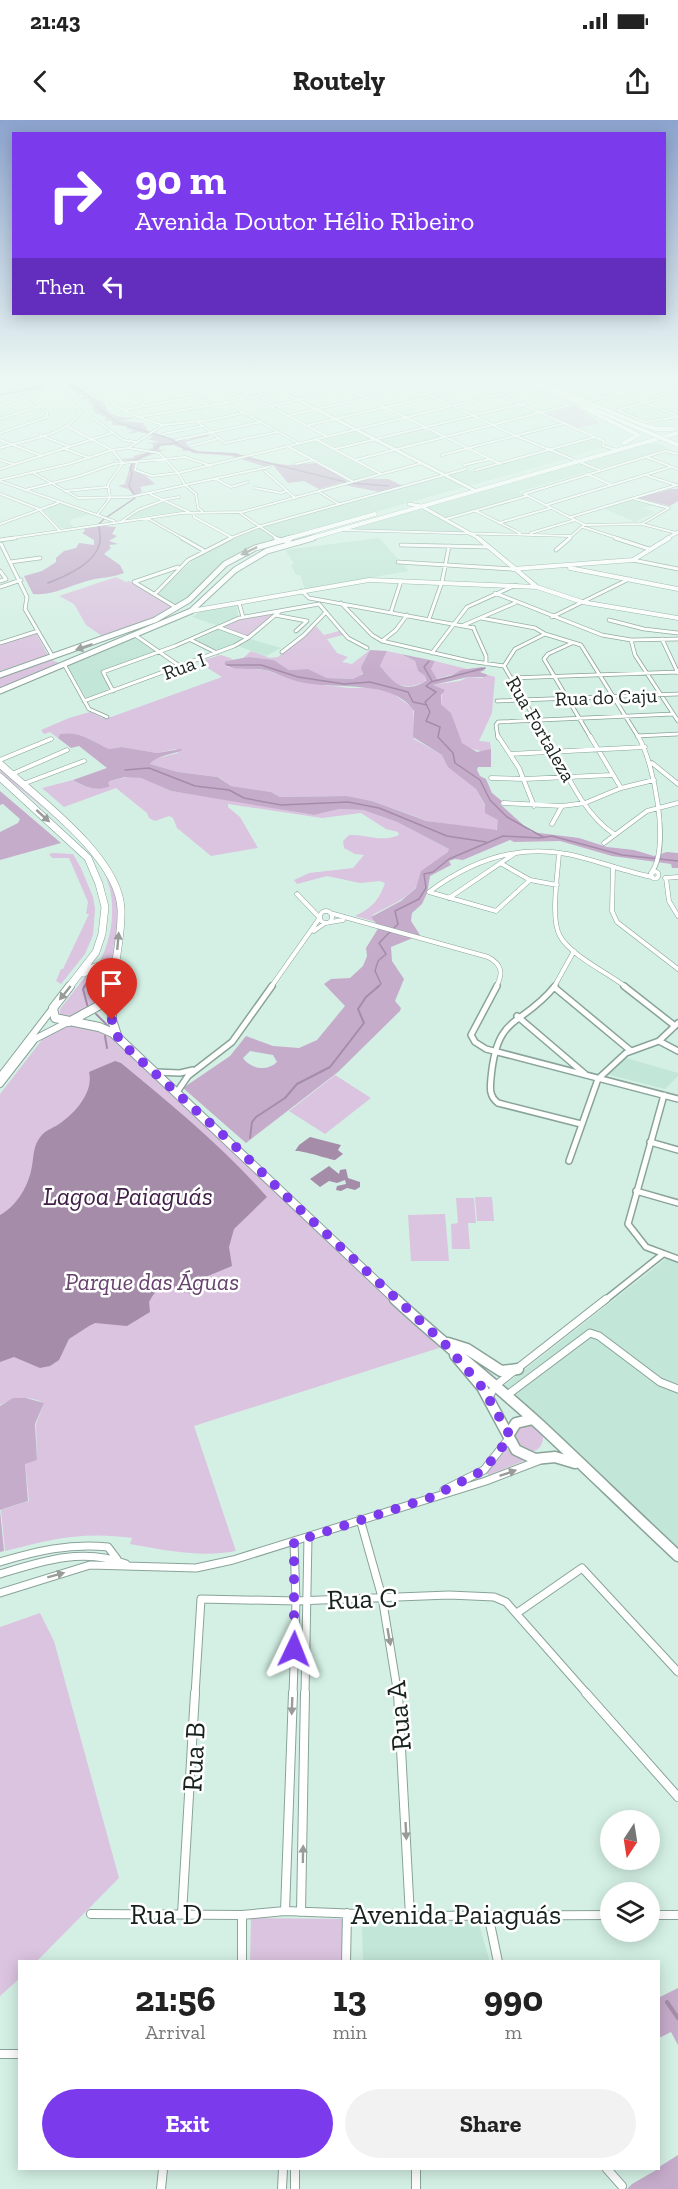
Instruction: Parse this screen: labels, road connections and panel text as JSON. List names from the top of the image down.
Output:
{
  "streets": {
    "street": [
      "Rua I",
      "Rua do Caju",
      "Rua Fortaleza",
      "Rua C",
      "Rua A",
      "Rua B",
      "Rua D",
      "Avenida Paiaguás"
    ]
  },
  "crossings": [
    ["Rua do Caju", "Rua Fortaleza"],
    ["Rua C", "Rua A"],
    ["Rua C", "Rua B"],
    ["Rua A", "Avenida Paiaguás"],
    ["Rua B", "Rua D"],
    ["Rua D", "Avenida Paiaguás"]
  ],
  "one_way": ["Rua A"],
  "water": ["Lagoa Paiaguás"],
  "parks": ["Parque das Águas"],
  "north": "bottom",
  "page": {
    "status": "21:43",
    "header": "Routely",
    "turn": ["90 m", "Avenida Doutor Hélio Ribeiro"],
    "then": "Then",
    "eta": [
      "21:56",
      "Arrival",
      "13",
      "min",
      "990",
      "m"
    ],
    "buttons": ["Exit", "Share"]
  }
}
